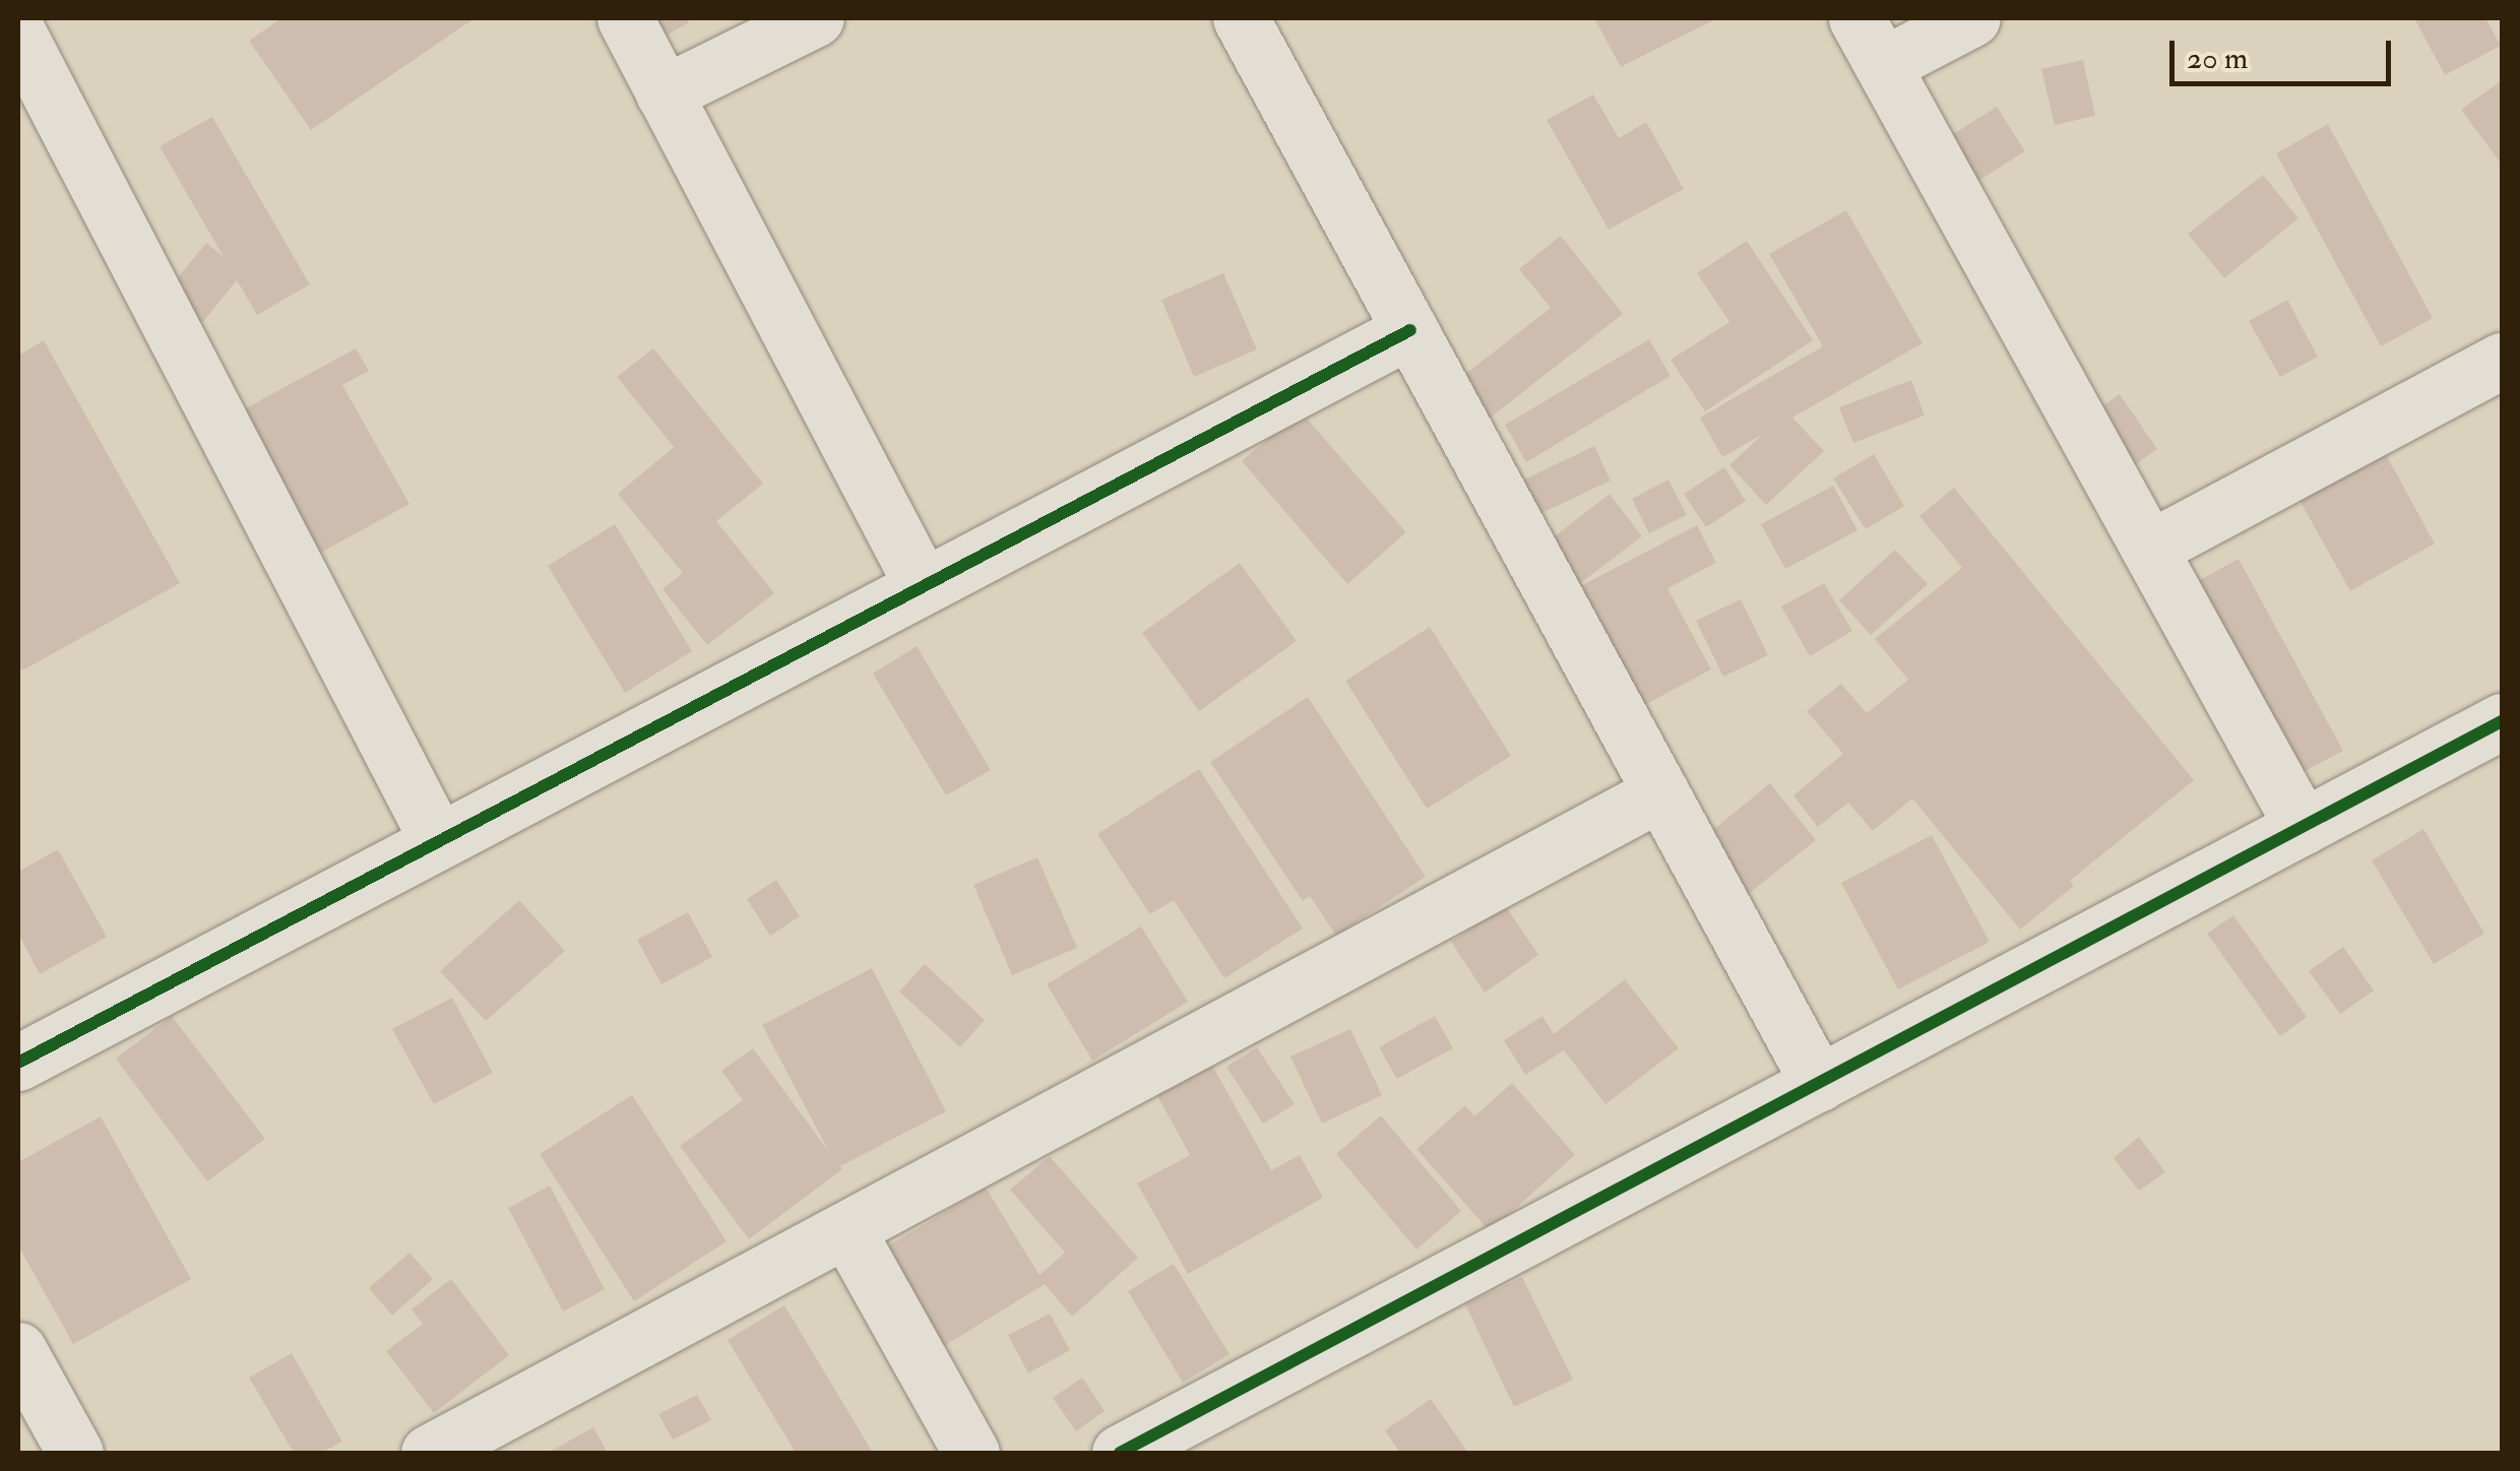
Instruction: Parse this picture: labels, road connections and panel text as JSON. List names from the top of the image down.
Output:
{
  "scale_bar": "20 m"
}
